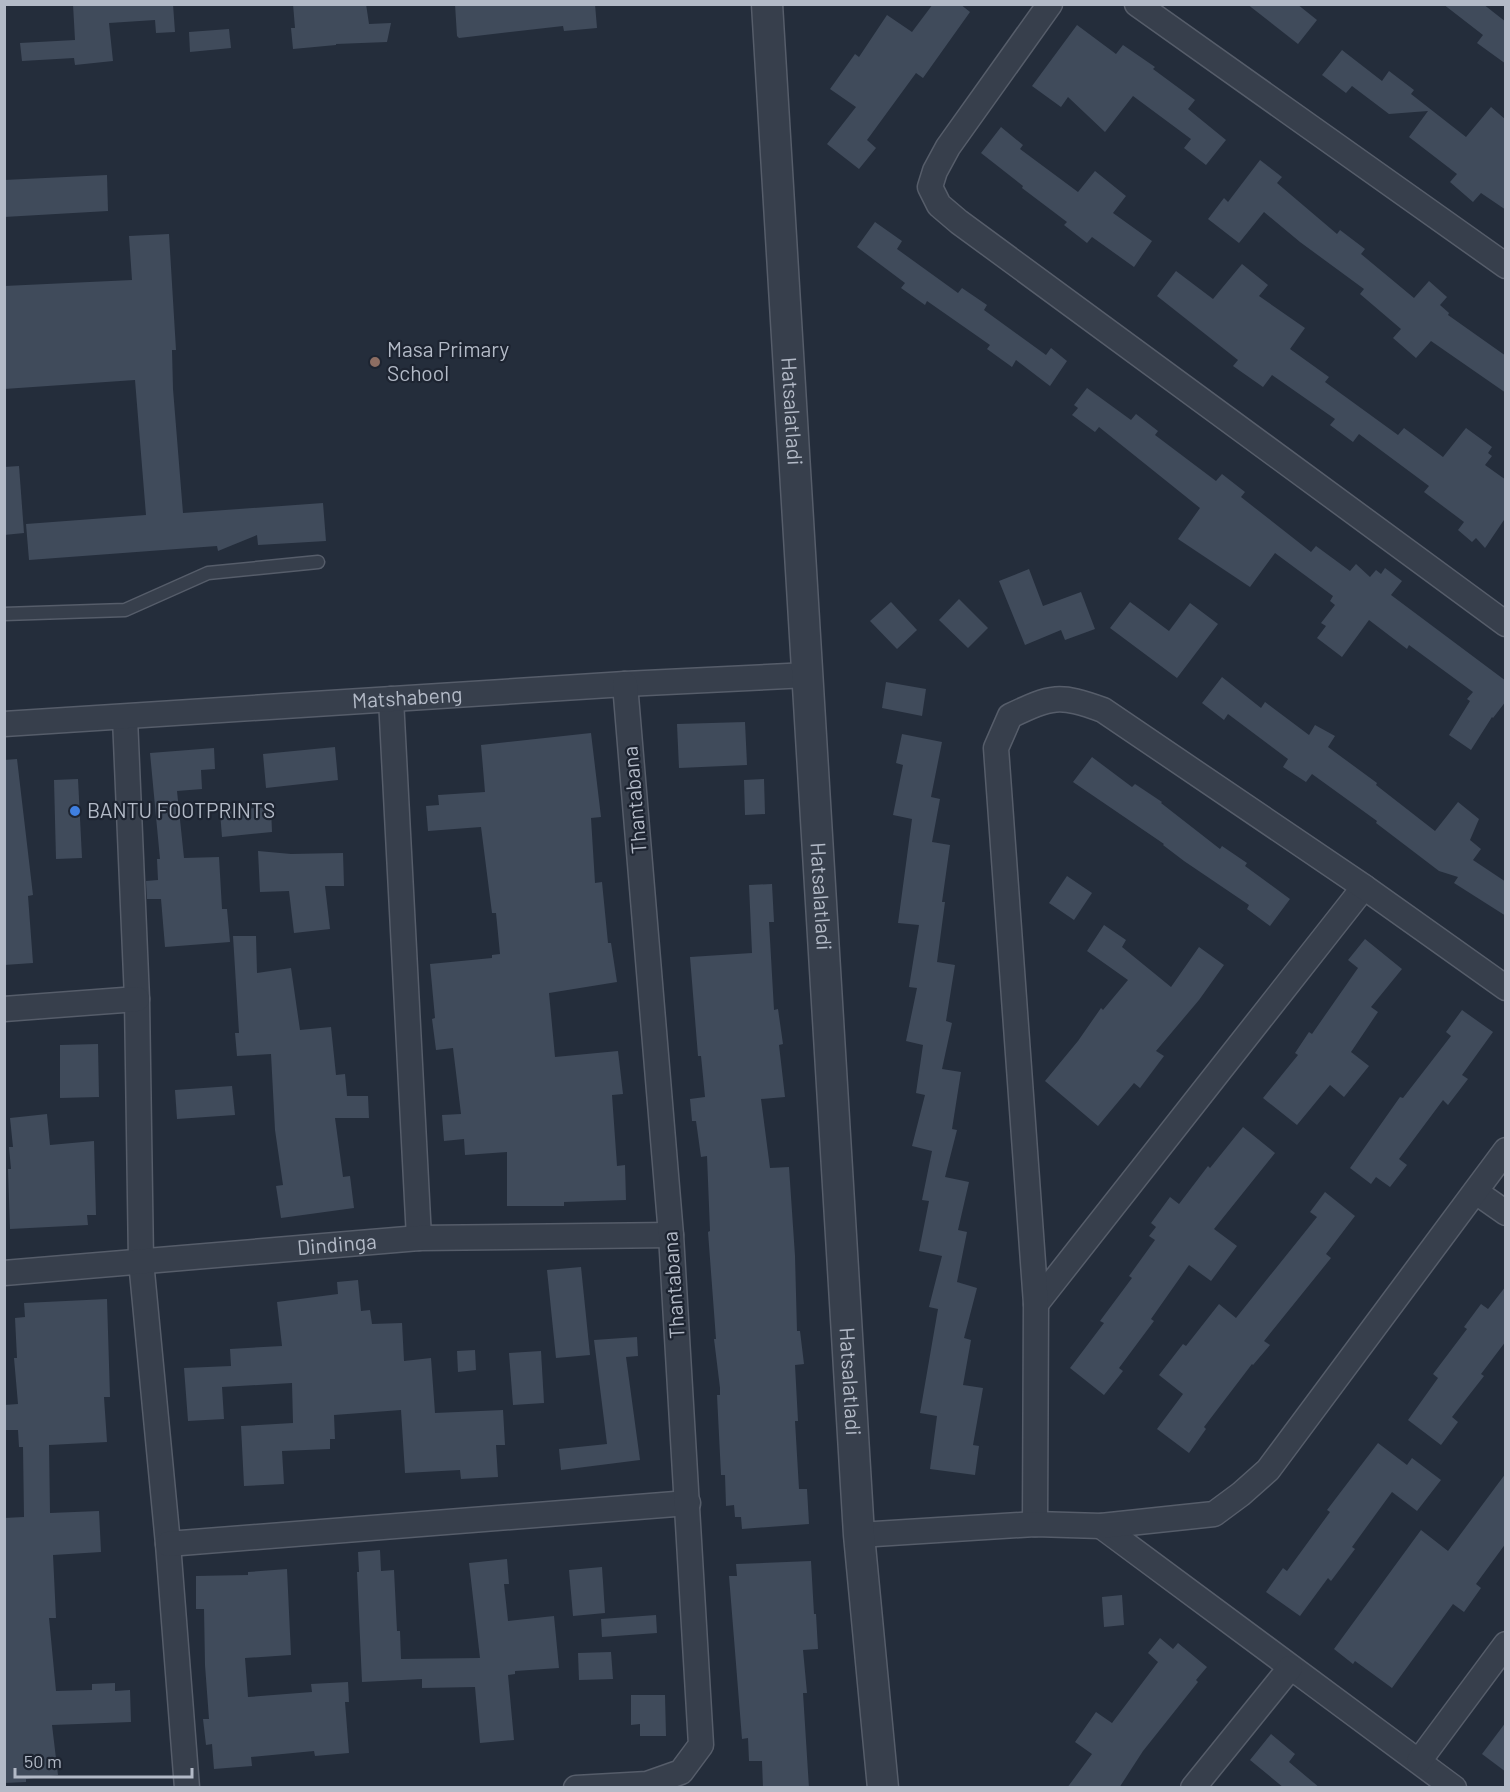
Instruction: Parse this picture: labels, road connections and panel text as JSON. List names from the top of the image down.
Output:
{
  "streets": {
    "street": [
      "Hatsalatladi",
      "Matshabeng",
      "Thantabana",
      "Dindinga"
    ]
  },
  "crossings": [
    ["Hatsalatladi", "Matshabeng"],
    ["Matshabeng", "Thantabana"],
    ["Thantabana", "Dindinga"]
  ],
  "places": ["Masa Primary School", "BANTU FOOTPRINTS"],
  "scale_bar": "50 m"
}
